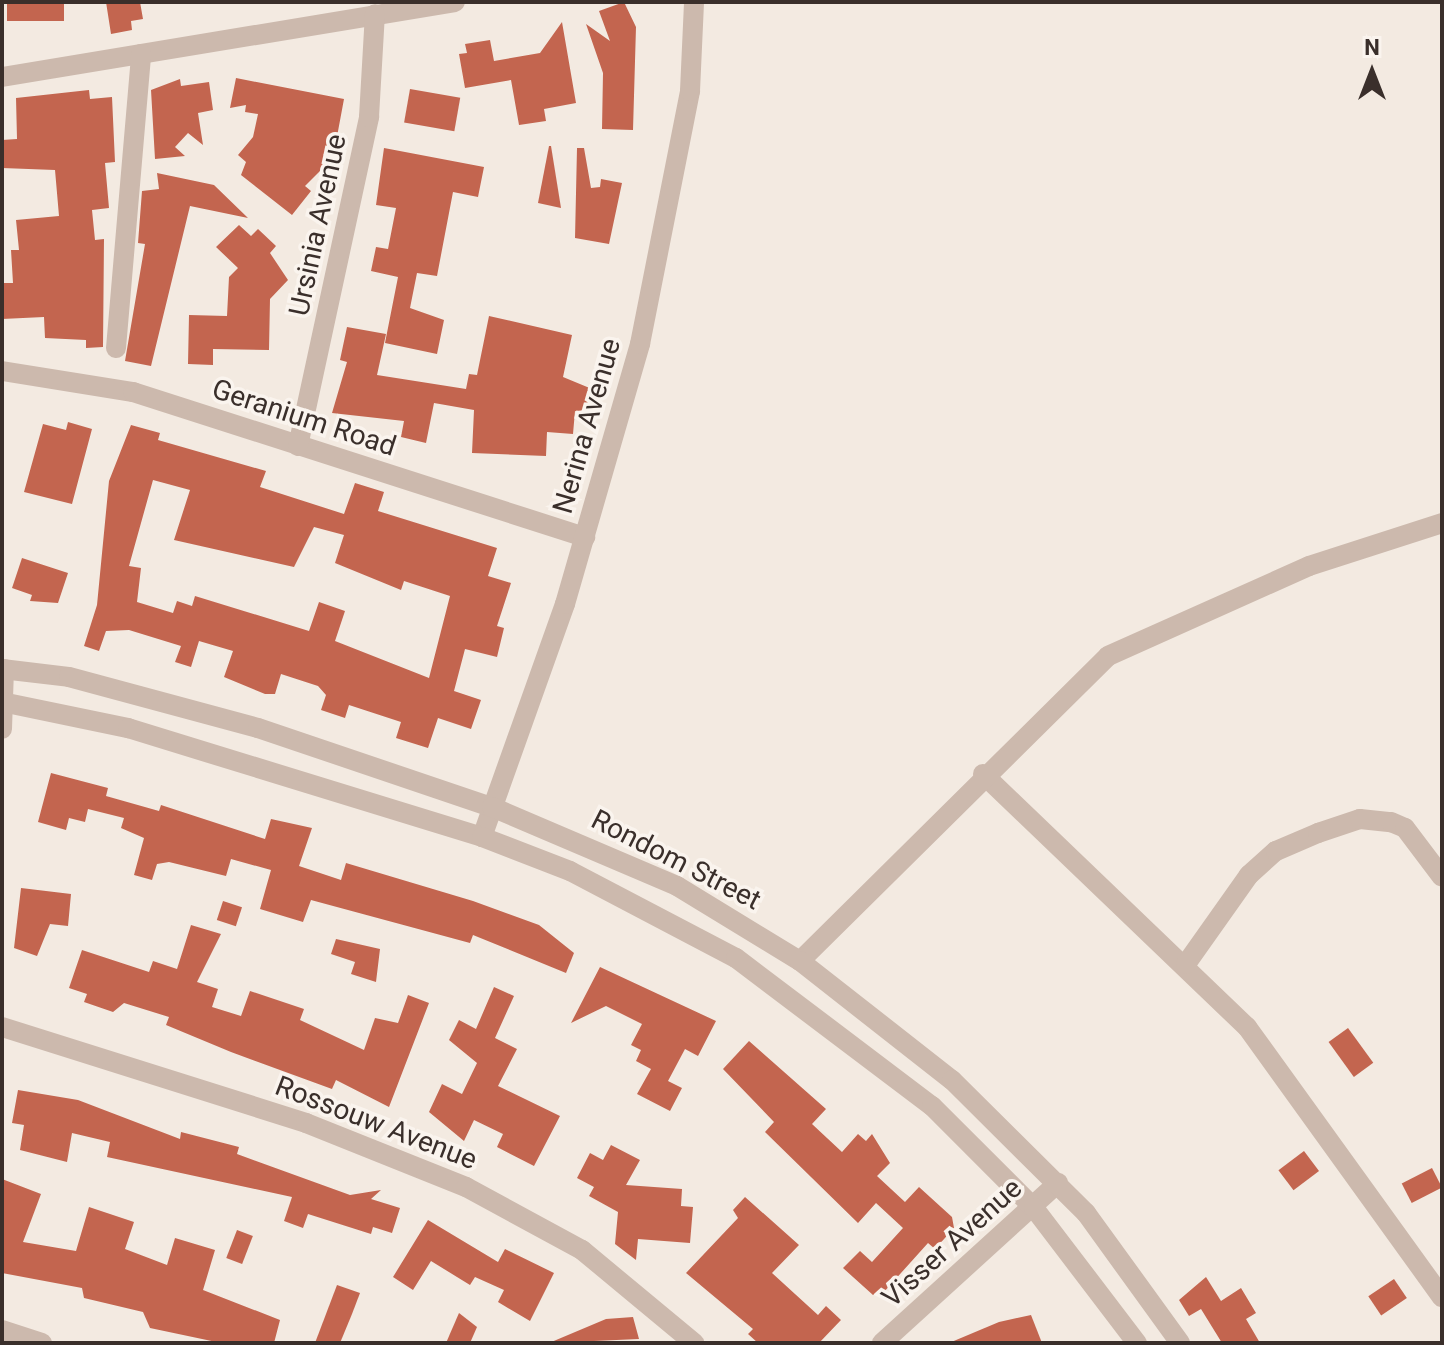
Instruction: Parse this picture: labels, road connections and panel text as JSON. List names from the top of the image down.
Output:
{
  "streets": {
    "street": [
      "Ursinia Avenue",
      "Geranium Road",
      "Nerina Avenue",
      "Rondom Street",
      "Rossouw Avenue",
      "Visser Avenue"
    ]
  },
  "crossings": [
    ["Ursinia Avenue", "Geranium Road"],
    ["Geranium Road", "Nerina Avenue"],
    ["Nerina Avenue", "Rondom Street"],
    ["Rondom Street", "Visser Avenue"]
  ],
  "north": "top"
}
